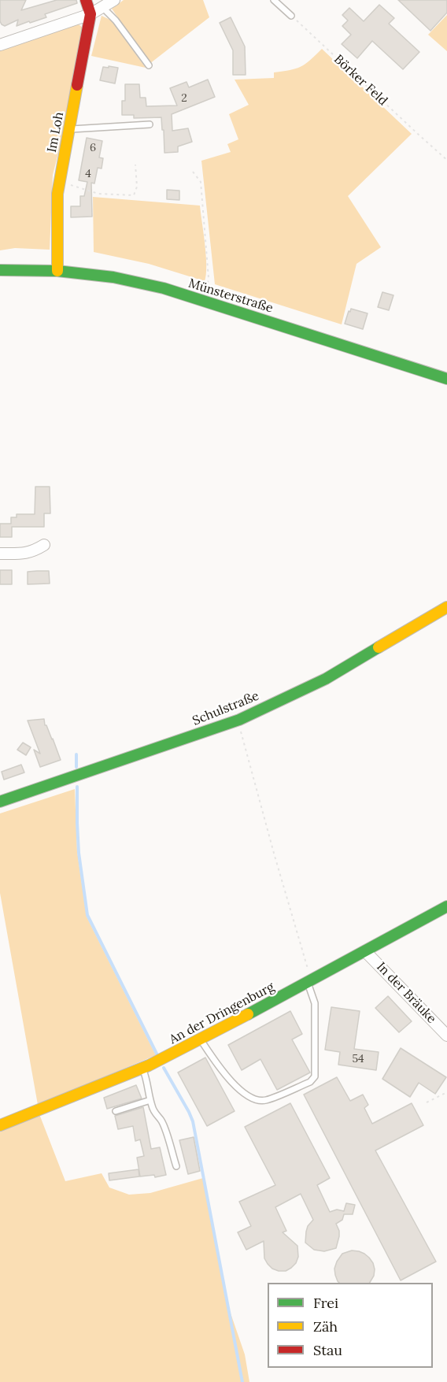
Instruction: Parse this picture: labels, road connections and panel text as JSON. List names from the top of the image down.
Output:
{
  "streets": {
    "street": [
      "Im Loh",
      "Münsterstraße",
      "Schulstraße",
      "In der Bräuke",
      "An der Dringenburg"
    ],
    "path": ["Börker Feld"]
  },
  "crossings": [
    ["Im Loh", "Münsterstraße"],
    ["In der Bräuke", "An der Dringenburg"]
  ],
  "house_numbers": [
    "2",
    "6",
    "4",
    "54"
  ],
  "legend": ["Frei", "Zäh", "Stau"]
}
